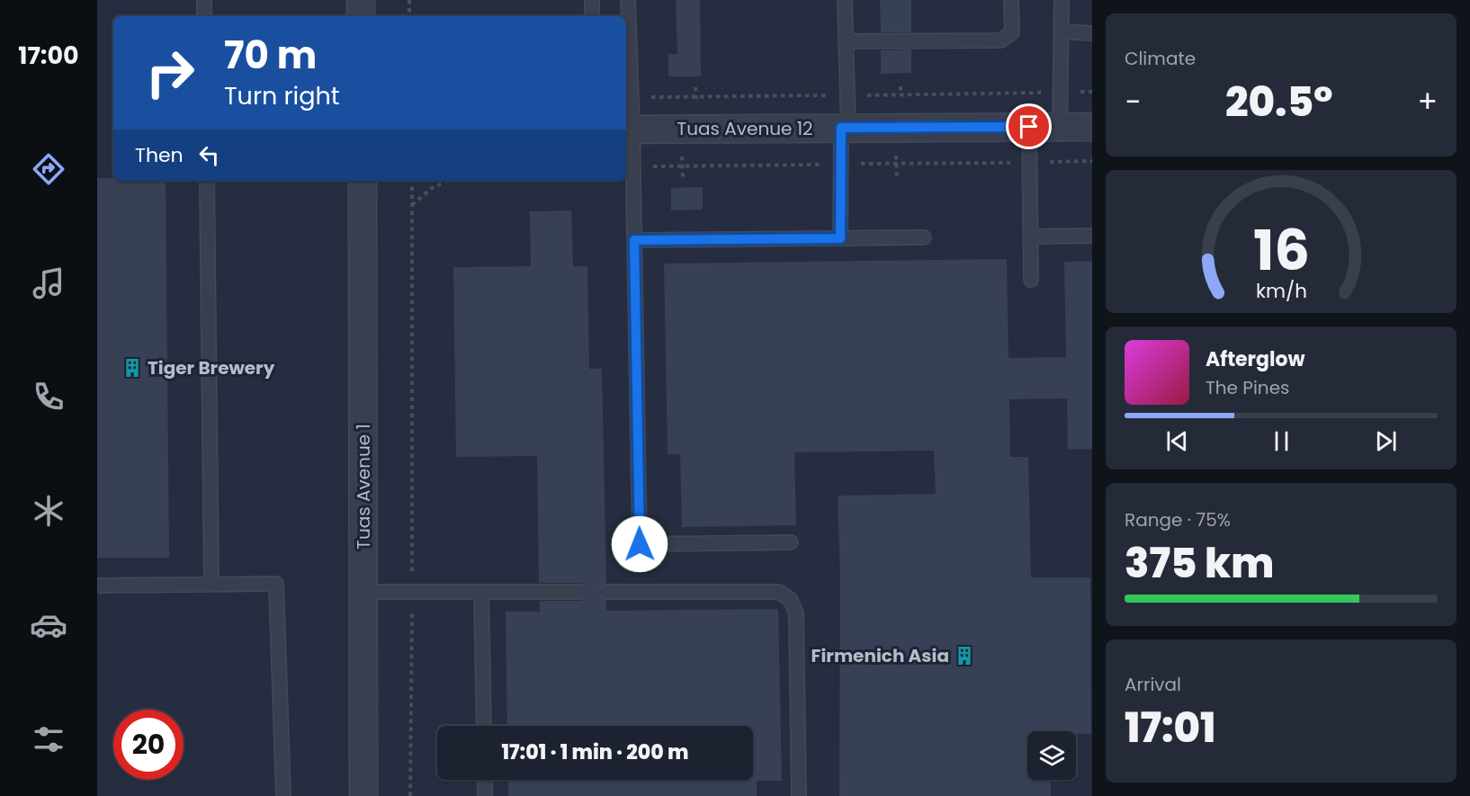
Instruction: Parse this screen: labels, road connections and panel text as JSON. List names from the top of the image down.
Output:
{
  "streets": {
    "street": ["Tuas Avenue 12", "Tuas Avenue 1"]
  },
  "places": {
    "building": ["Tiger Brewery", "Firmenich Asia"]
  },
  "page": {
    "tabs": "17:00",
    "tile": [
      "Climate",
      ["Range · 75%", "375 km"],
      ["Arrival", "17:01"]
    ],
    "turn": ["70 m", "Turn right"],
    "heat": ["−", "20.5°", "+"],
    "then": "Then",
    "song": ["Afterglow", "The Pines"],
    "limit": "20",
    "trip": "17:01 · 1 min · 200 m",
    "gauge": ["16", "km/h"]
  }
}
